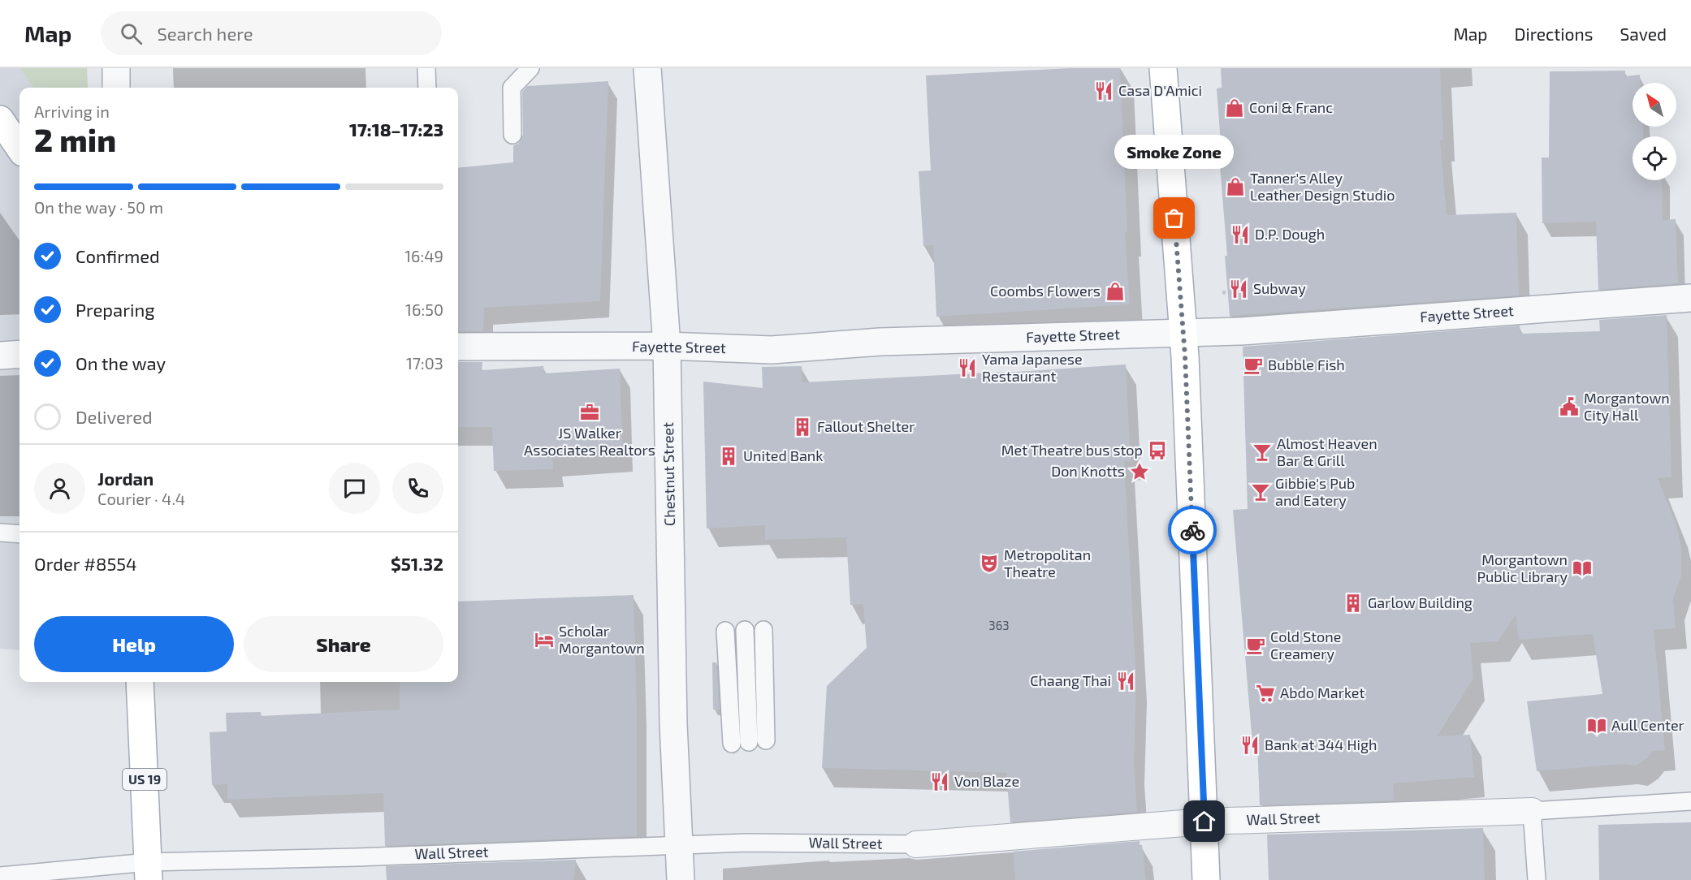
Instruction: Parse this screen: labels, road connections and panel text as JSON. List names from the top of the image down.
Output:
{
  "streets": {
    "main road": ["US 19"],
    "street": ["Fayette Street", "Chestnut Street", "Wall Street"]
  },
  "crossings": [
    ["Fayette Street", "Chestnut Street"],
    ["Chestnut Street", "Wall Street"],
    ["US 19", "Wall Street"]
  ],
  "places": {
    "restaurant": [
      "Casa D'Amici",
      "D.P. Dough",
      "Subway",
      "Yama Japanese Restaurant",
      "Chaang Thai",
      "Bank at 344 High",
      "Von Blaze"
    ],
    "shop": ["Coni & Franc", "Tanner's Alley Leather Design Studio", "Coombs Flowers"],
    "other": ["Smoke Zone"],
    "cafe": ["Bubble Fish", "Cold Stone Creamery"],
    "public building": ["Morgantown City Hall"],
    "office": ["JS Walker Associates Realtors"],
    "building": ["Fallout Shelter", "United Bank", "Garlow Building"],
    "bus stop": ["Met Theatre bus stop"],
    "bar": ["Almost Heaven Bar & Grill", "Gibbie's Pub and Eatery"],
    "place": ["Don Knotts"],
    "theatre": ["Metropolitan Theatre"],
    "library": ["Morgantown Public Library", "Aull Center"],
    "hotel": ["Scholar Morgantown"],
    "supermarket": ["Abdo Market"]
  },
  "house_numbers": ["363"],
  "north": "top left",
  "page": {
    "header": "Map",
    "search": "Search here",
    "nav": ["Map", "Directions", "Saved"],
    "heading": ["2 min", "Arriving in", "17:18–17:23"],
    "panel": [
      "Jordan",
      "Courier · 4.4",
      "Order #8554",
      "$51.32"
    ],
    "bubble": "Smoke Zone",
    "bar": "On the way · 50 m",
    "list": [
      ["Confirmed", "16:49"],
      ["Preparing", "16:50"],
      ["On the way", "17:03"],
      "Delivered"
    ],
    "buttons": ["Help", "Share"]
  }
}
